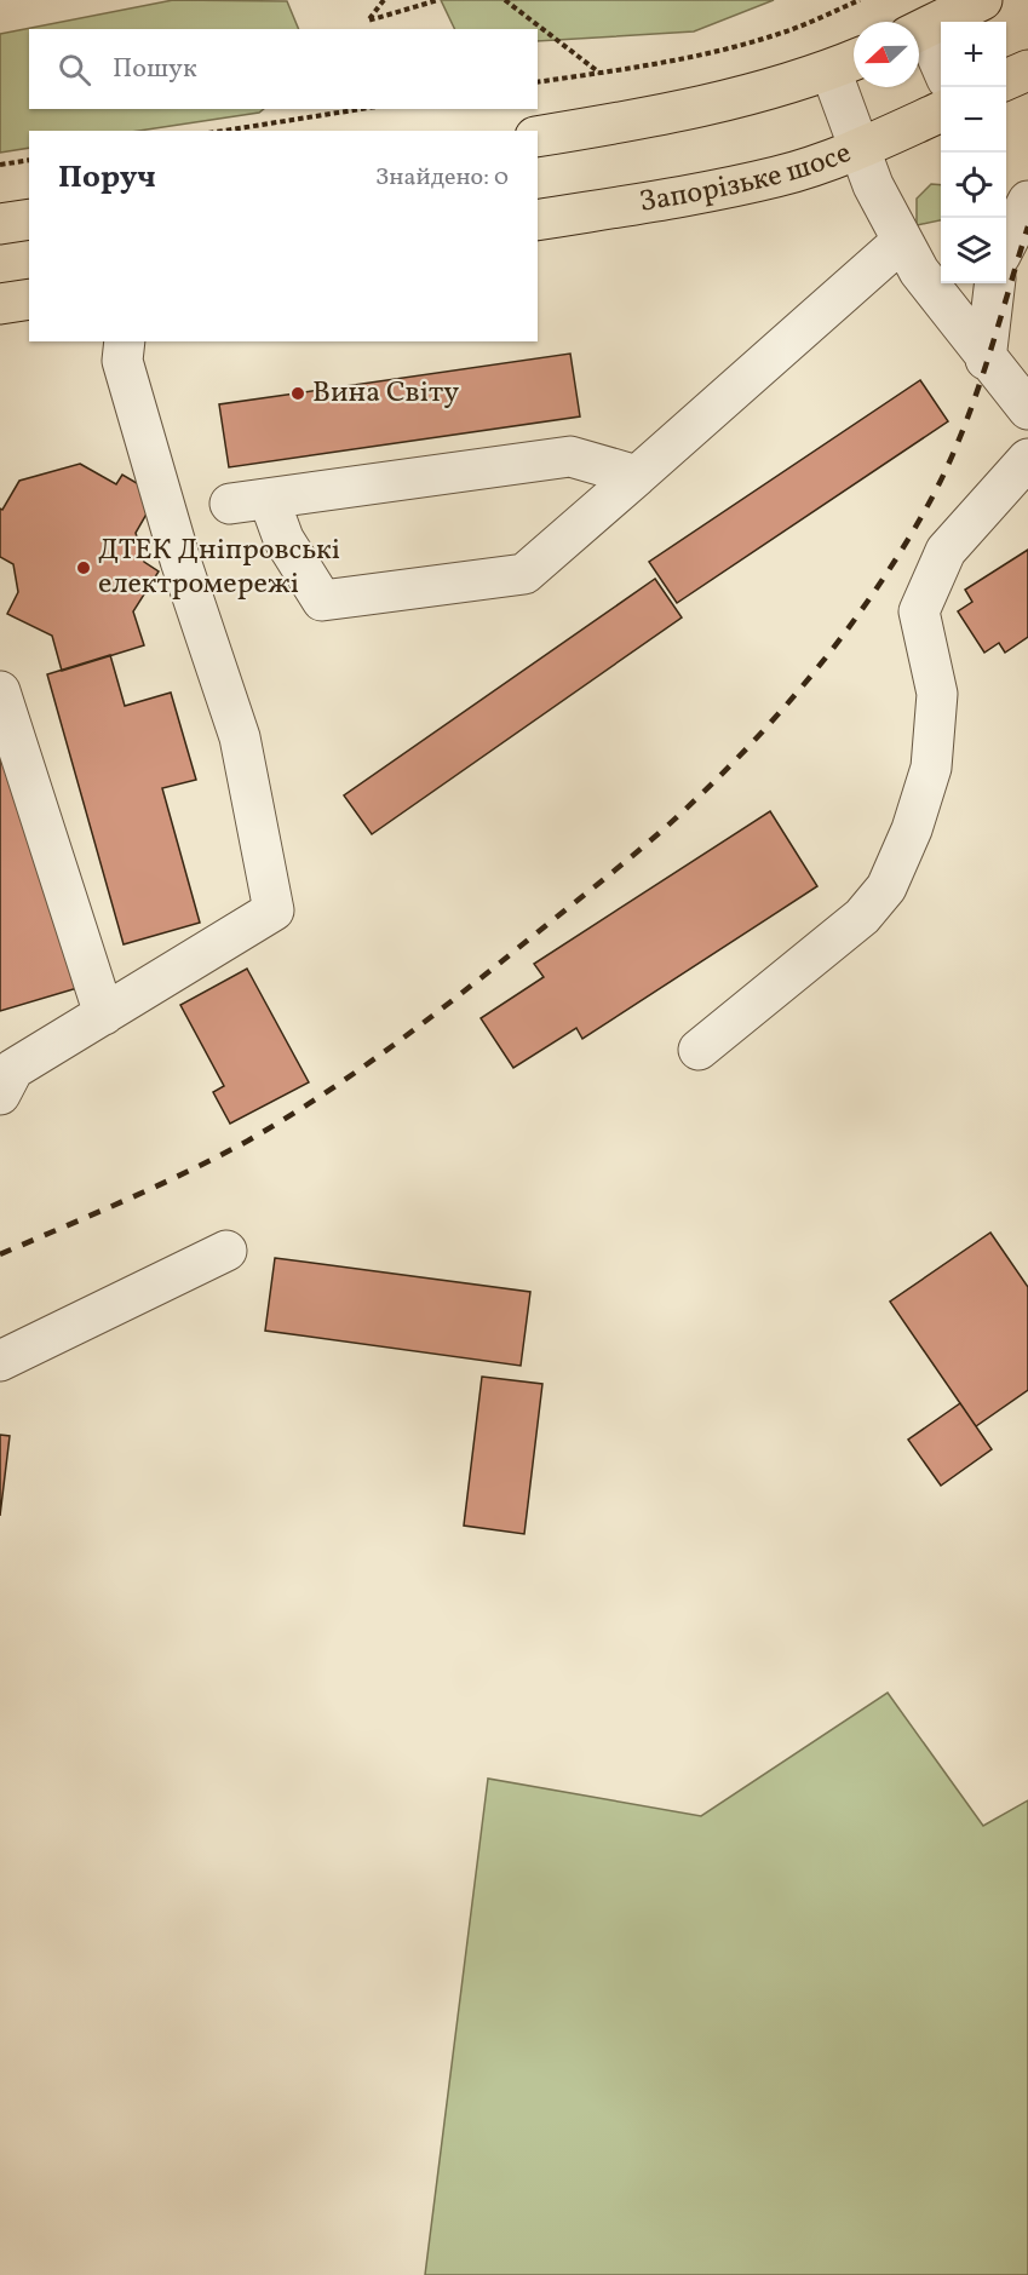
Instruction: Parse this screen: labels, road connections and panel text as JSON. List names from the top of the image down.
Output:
{
  "streets": {
    "main road": ["Запорізьке шосе"]
  },
  "places": ["Вина Світу", "ДТЕК Дніпровські електромережі"],
  "north": "left",
  "page": {
    "map_buttons": ["+", "−"],
    "search": "Пошук",
    "heading": ["Поруч", "Знайдено: 0"]
  }
}
